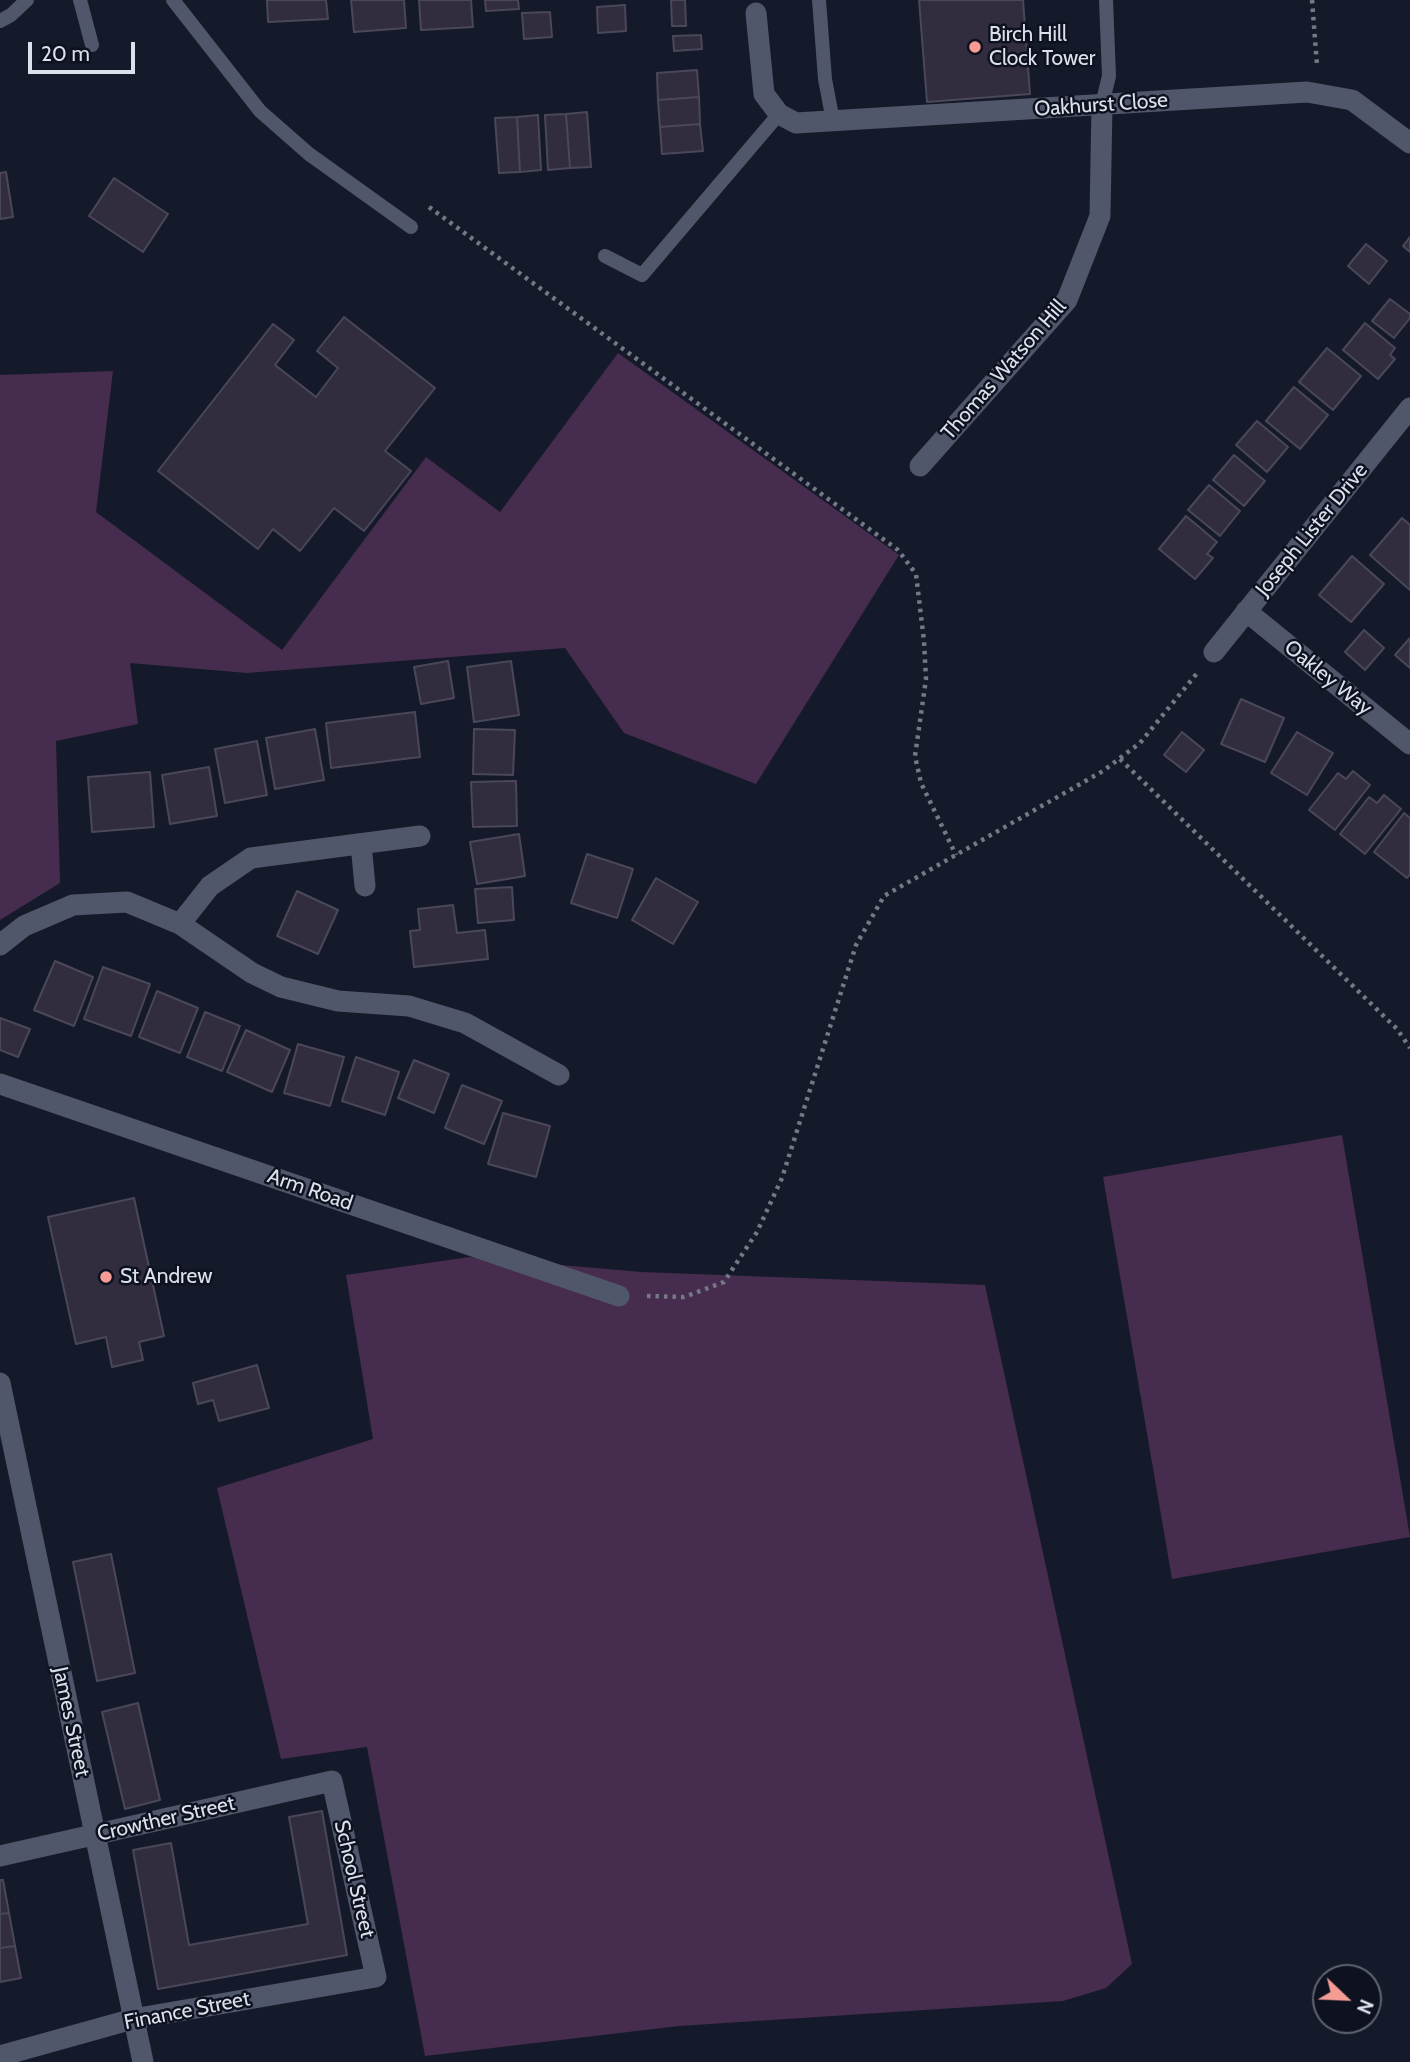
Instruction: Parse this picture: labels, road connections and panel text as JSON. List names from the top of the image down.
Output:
{
  "streets": {
    "street": [
      "Oakhurst Close",
      "Thomas Watson Hill",
      "Joseph Lister Drive",
      "Oakley Way",
      "Arm Road",
      "James Street",
      "Crowther Street",
      "School Street",
      "Finance Street"
    ]
  },
  "crossings": [
    ["Oakhurst Close", "Thomas Watson Hill"],
    ["Joseph Lister Drive", "Oakley Way"],
    ["James Street", "Crowther Street"],
    ["James Street", "Finance Street"],
    ["Crowther Street", "School Street"],
    ["School Street", "Finance Street"]
  ],
  "places": ["Birch Hill Clock Tower", "St Andrew"],
  "scale_bar": "20 m",
  "north": "bottom right"
}
